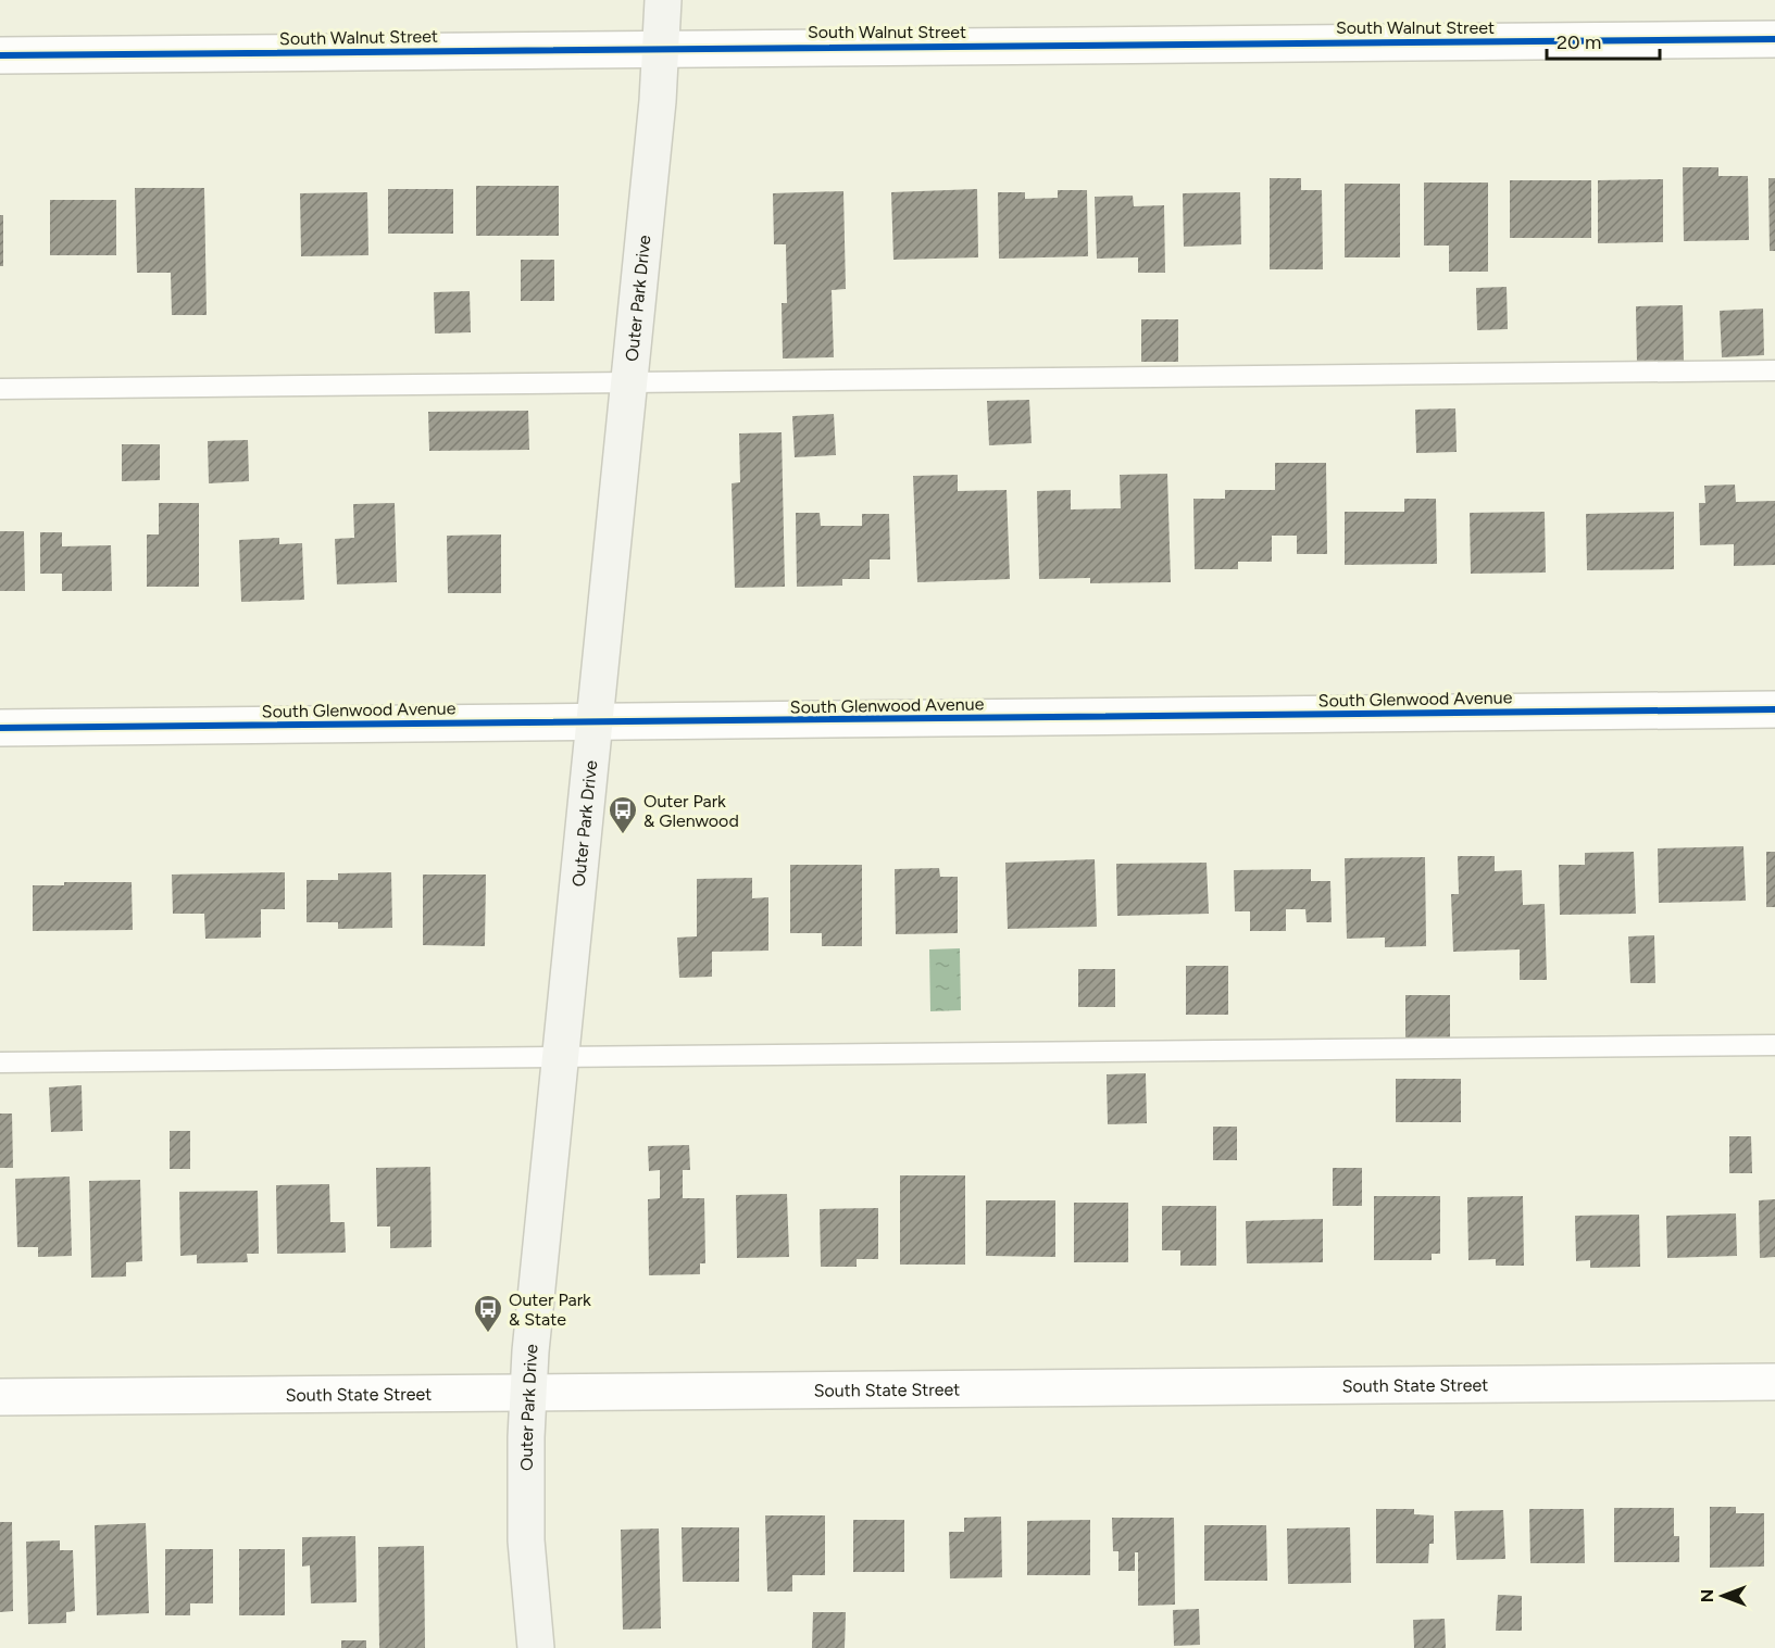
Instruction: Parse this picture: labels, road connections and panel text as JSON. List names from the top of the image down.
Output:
{
  "streets": {
    "street": [
      "South Walnut Street",
      "Outer Park Drive",
      "South Glenwood Avenue",
      "South State Street"
    ]
  },
  "crossings": [
    ["South Walnut Street", "Outer Park Drive"],
    ["Outer Park Drive", "South Glenwood Avenue"],
    ["Outer Park Drive", "South State Street"]
  ],
  "places": {
    "bus stop": ["Outer Park & Glenwood", "Outer Park & State"]
  },
  "scale_bar": "20 m",
  "north": "left"
}
